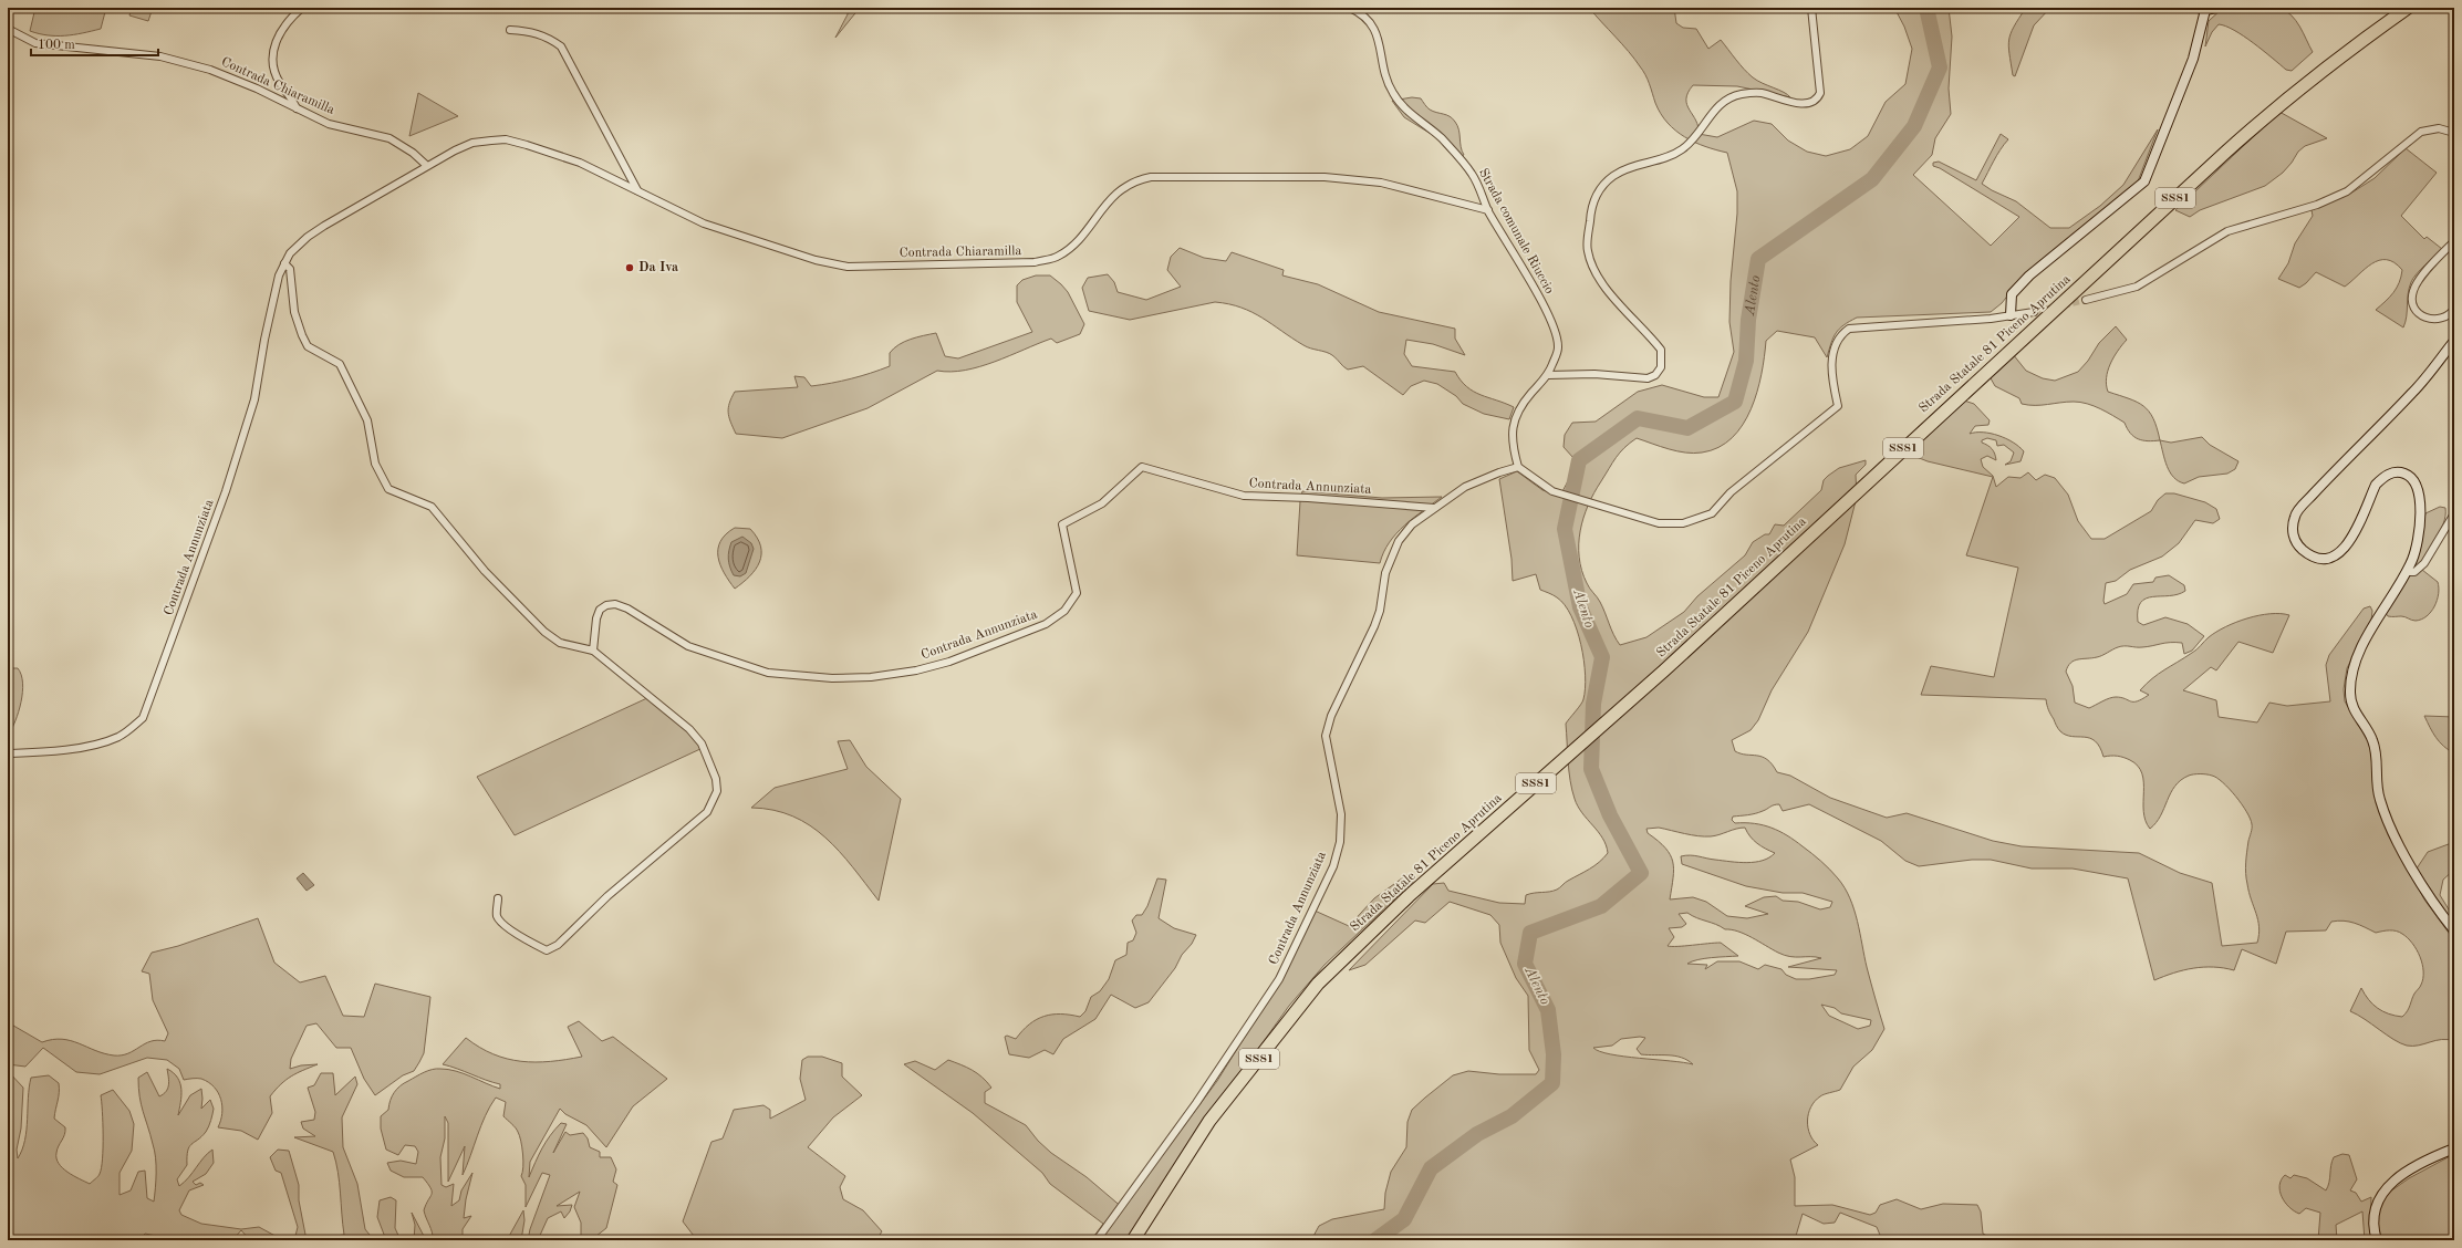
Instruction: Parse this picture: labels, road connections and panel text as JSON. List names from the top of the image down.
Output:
{
  "streets": {
    "highway": ["SS81", "Strada Statale 81 Piceno Aprutina"],
    "street": ["Contrada Chiaramilla", "Strada comunale Riuccio", "Contrada Annunziata"]
  },
  "crossings": [
    ["Contrada Chiaramilla", "Strada comunale Riuccio"],
    ["Contrada Chiaramilla", "Contrada Annunziata"]
  ],
  "water": ["Alento"],
  "places": ["Da Iva"],
  "scale_bar": "100 m"
}
